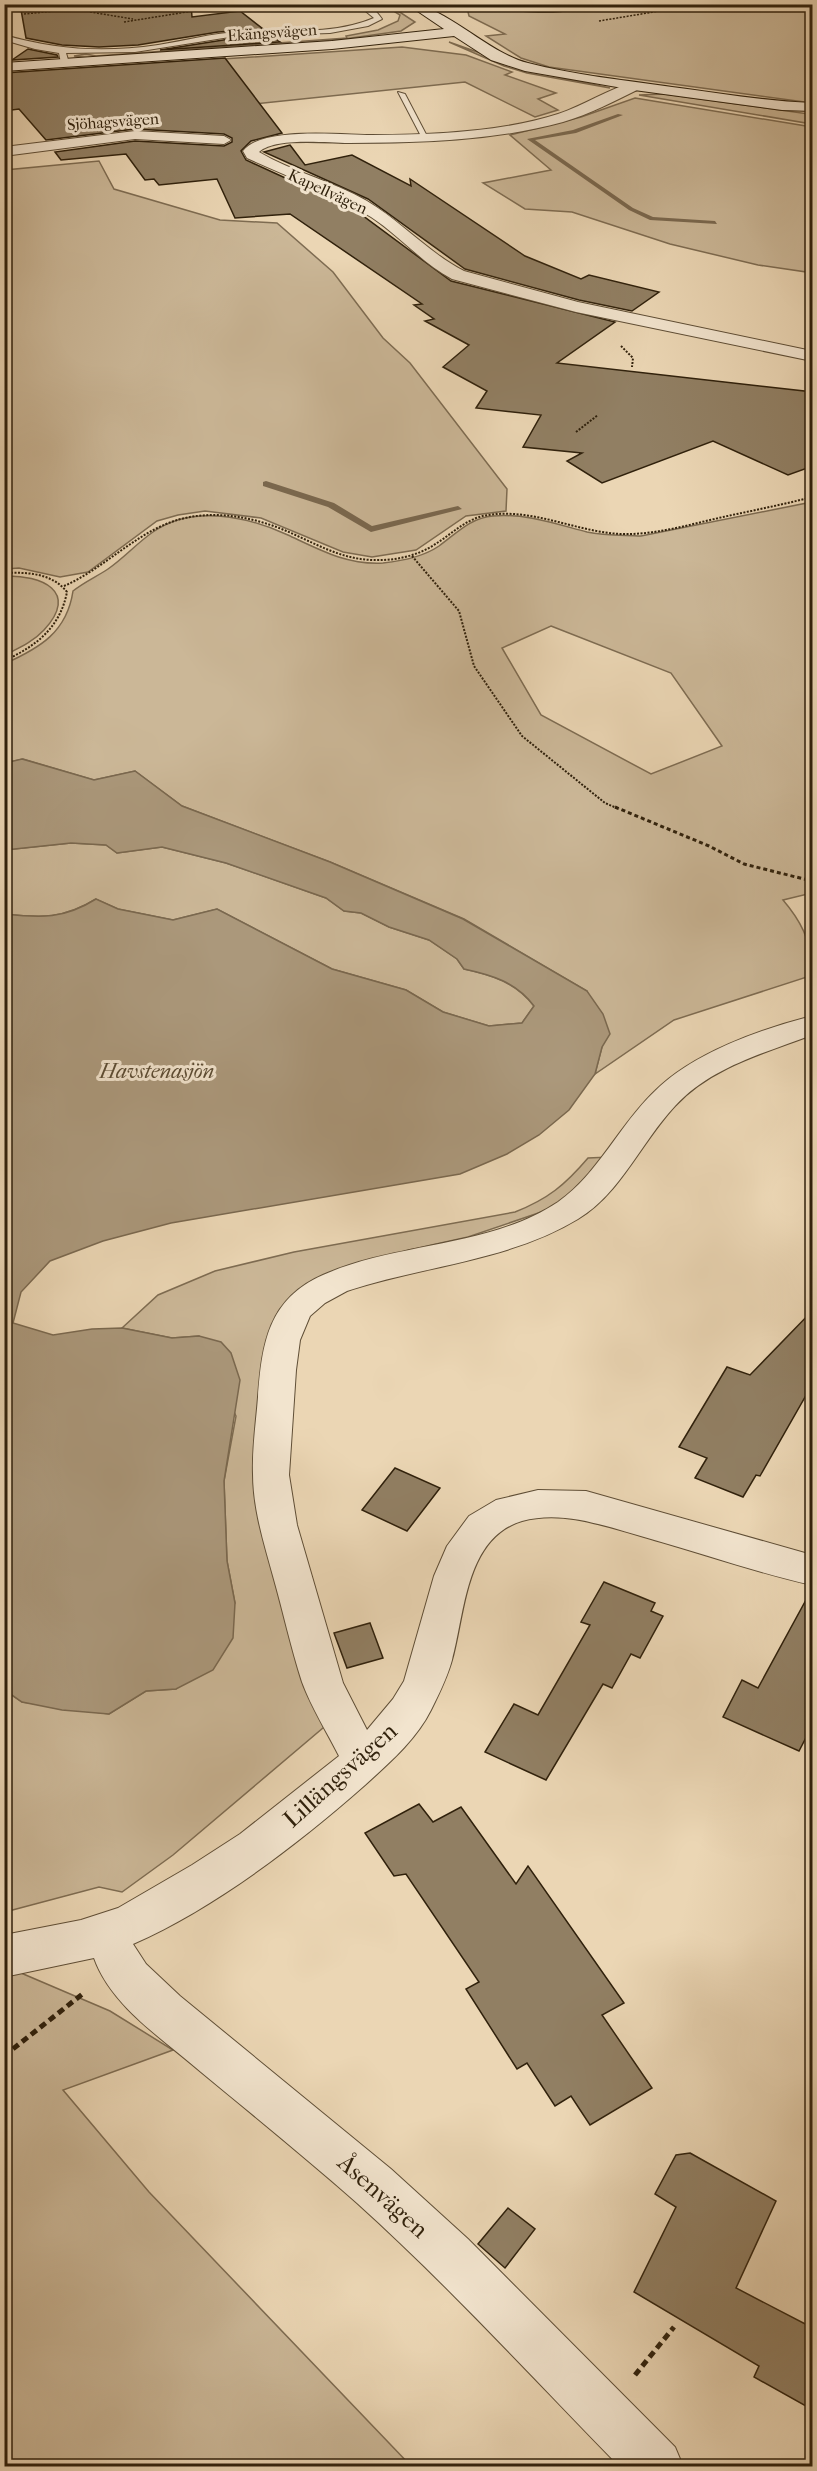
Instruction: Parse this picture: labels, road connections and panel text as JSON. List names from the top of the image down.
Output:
{
  "streets": {
    "street": [
      "Ekängsvägen",
      "Sjöhagsvägen",
      "Kapellvägen",
      "Lillängsvägen",
      "Åsenvägen"
    ]
  },
  "crossings": [
    ["Lillängsvägen", "Åsenvägen"]
  ],
  "water": ["Havstenasjön"]
}
